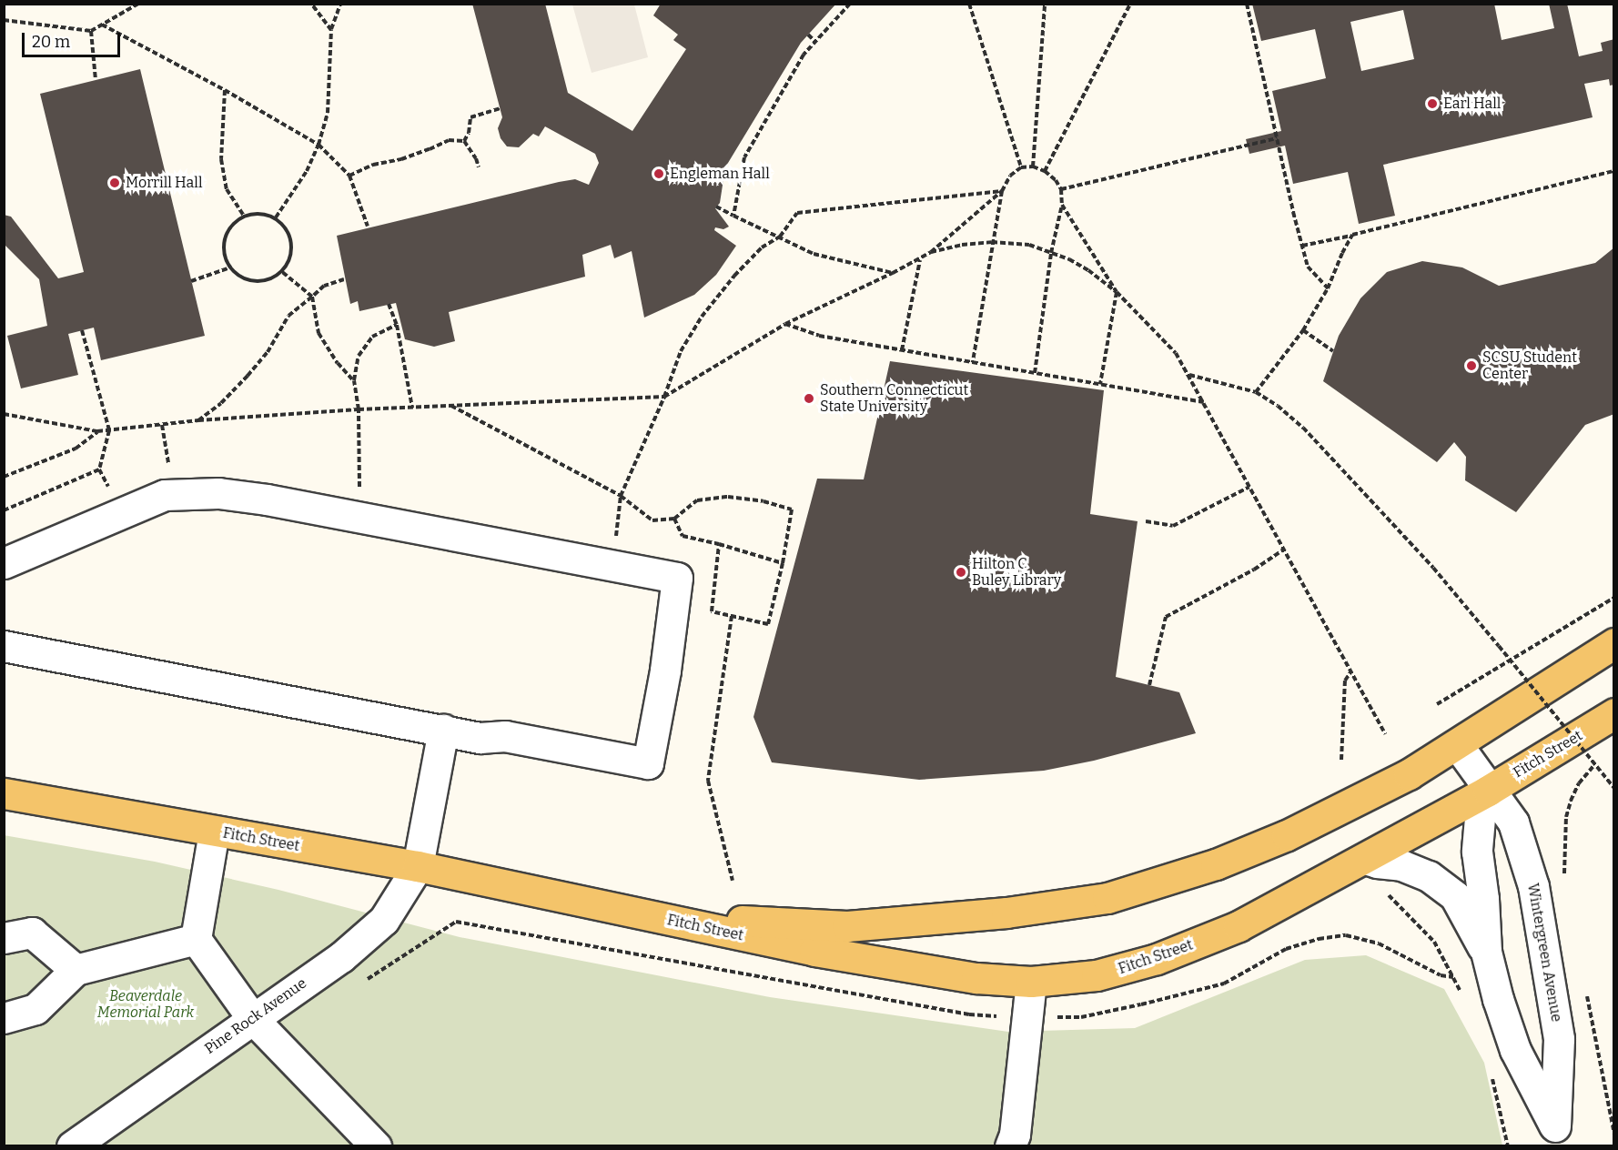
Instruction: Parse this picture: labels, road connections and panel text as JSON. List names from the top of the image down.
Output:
{
  "streets": {
    "main road": ["Fitch Street"],
    "street": ["Wintergreen Avenue", "Pine Rock Avenue"]
  },
  "crossings": [
    ["Fitch Street", "Wintergreen Avenue"],
    ["Fitch Street", "Pine Rock Avenue"]
  ],
  "parks": ["Beaverdale Memorial Park"],
  "places": [
    "Earl Hall",
    "Engleman Hall",
    "Morrill Hall",
    "SCSU Student Center",
    "Southern Connecticut State University",
    "Hilton C Buley Library"
  ],
  "scale_bar": "20 m"
}
